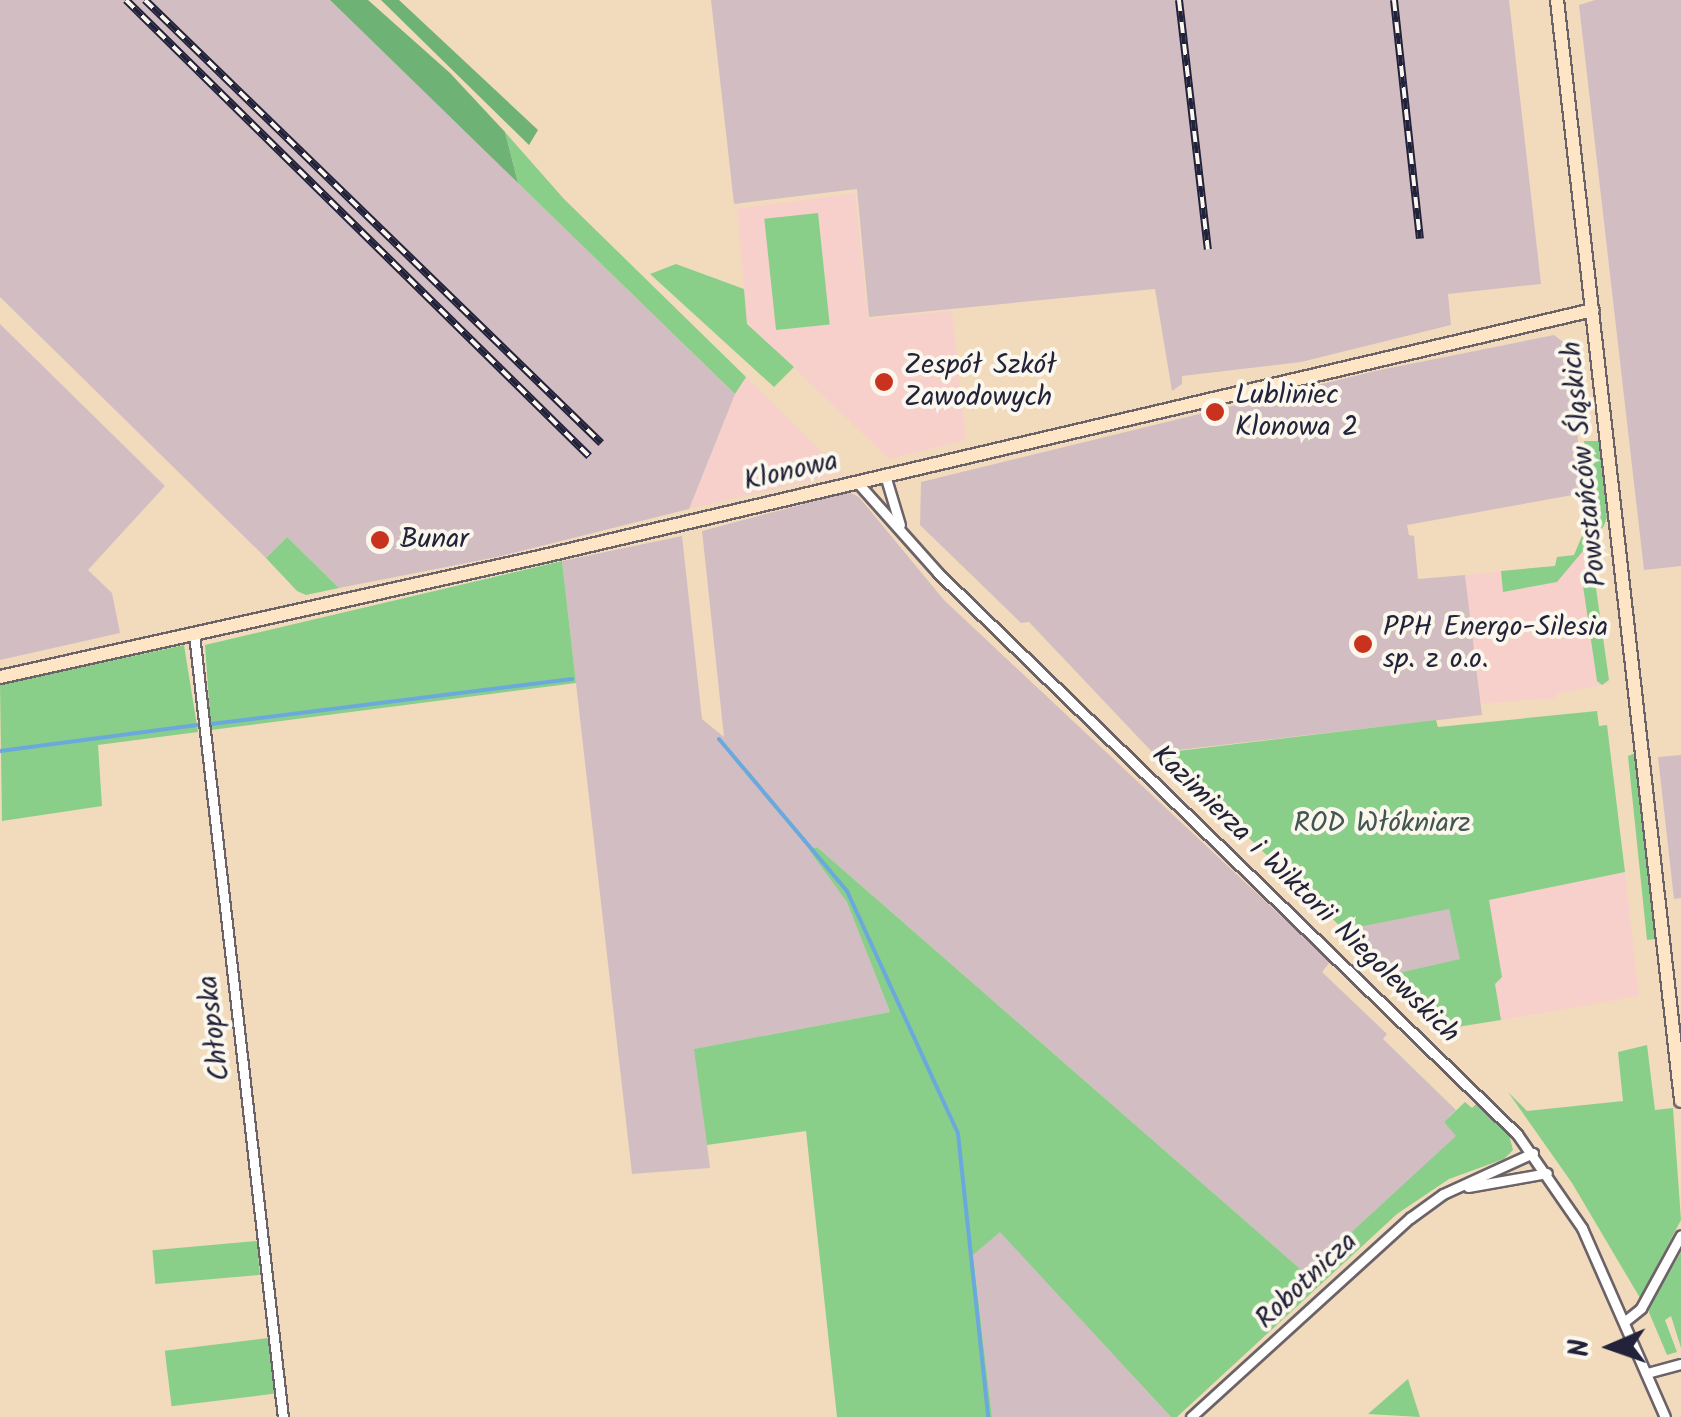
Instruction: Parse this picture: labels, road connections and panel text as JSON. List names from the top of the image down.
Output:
{
  "streets": {
    "street": [
      "Powstańców Śląskich",
      "Klonowa",
      "Kazimierza i Wiktorii Niegolewskich",
      "Chłopska",
      "Robotnicza"
    ]
  },
  "crossings": [
    ["Powstańców Śląskich", "Klonowa"],
    ["Klonowa", "Kazimierza i Wiktorii Niegolewskich"],
    ["Klonowa", "Chłopska"],
    ["Kazimierza i Wiktorii Niegolewskich", "Robotnicza"]
  ],
  "parks": ["ROD Włókniarz"],
  "places": [
    "Zespół Szkół Zawodowych",
    "Lubliniec Klonowa 2",
    "Bunar",
    "PPH Energo-Silesia sp. z o.o."
  ],
  "north": "left"
}
